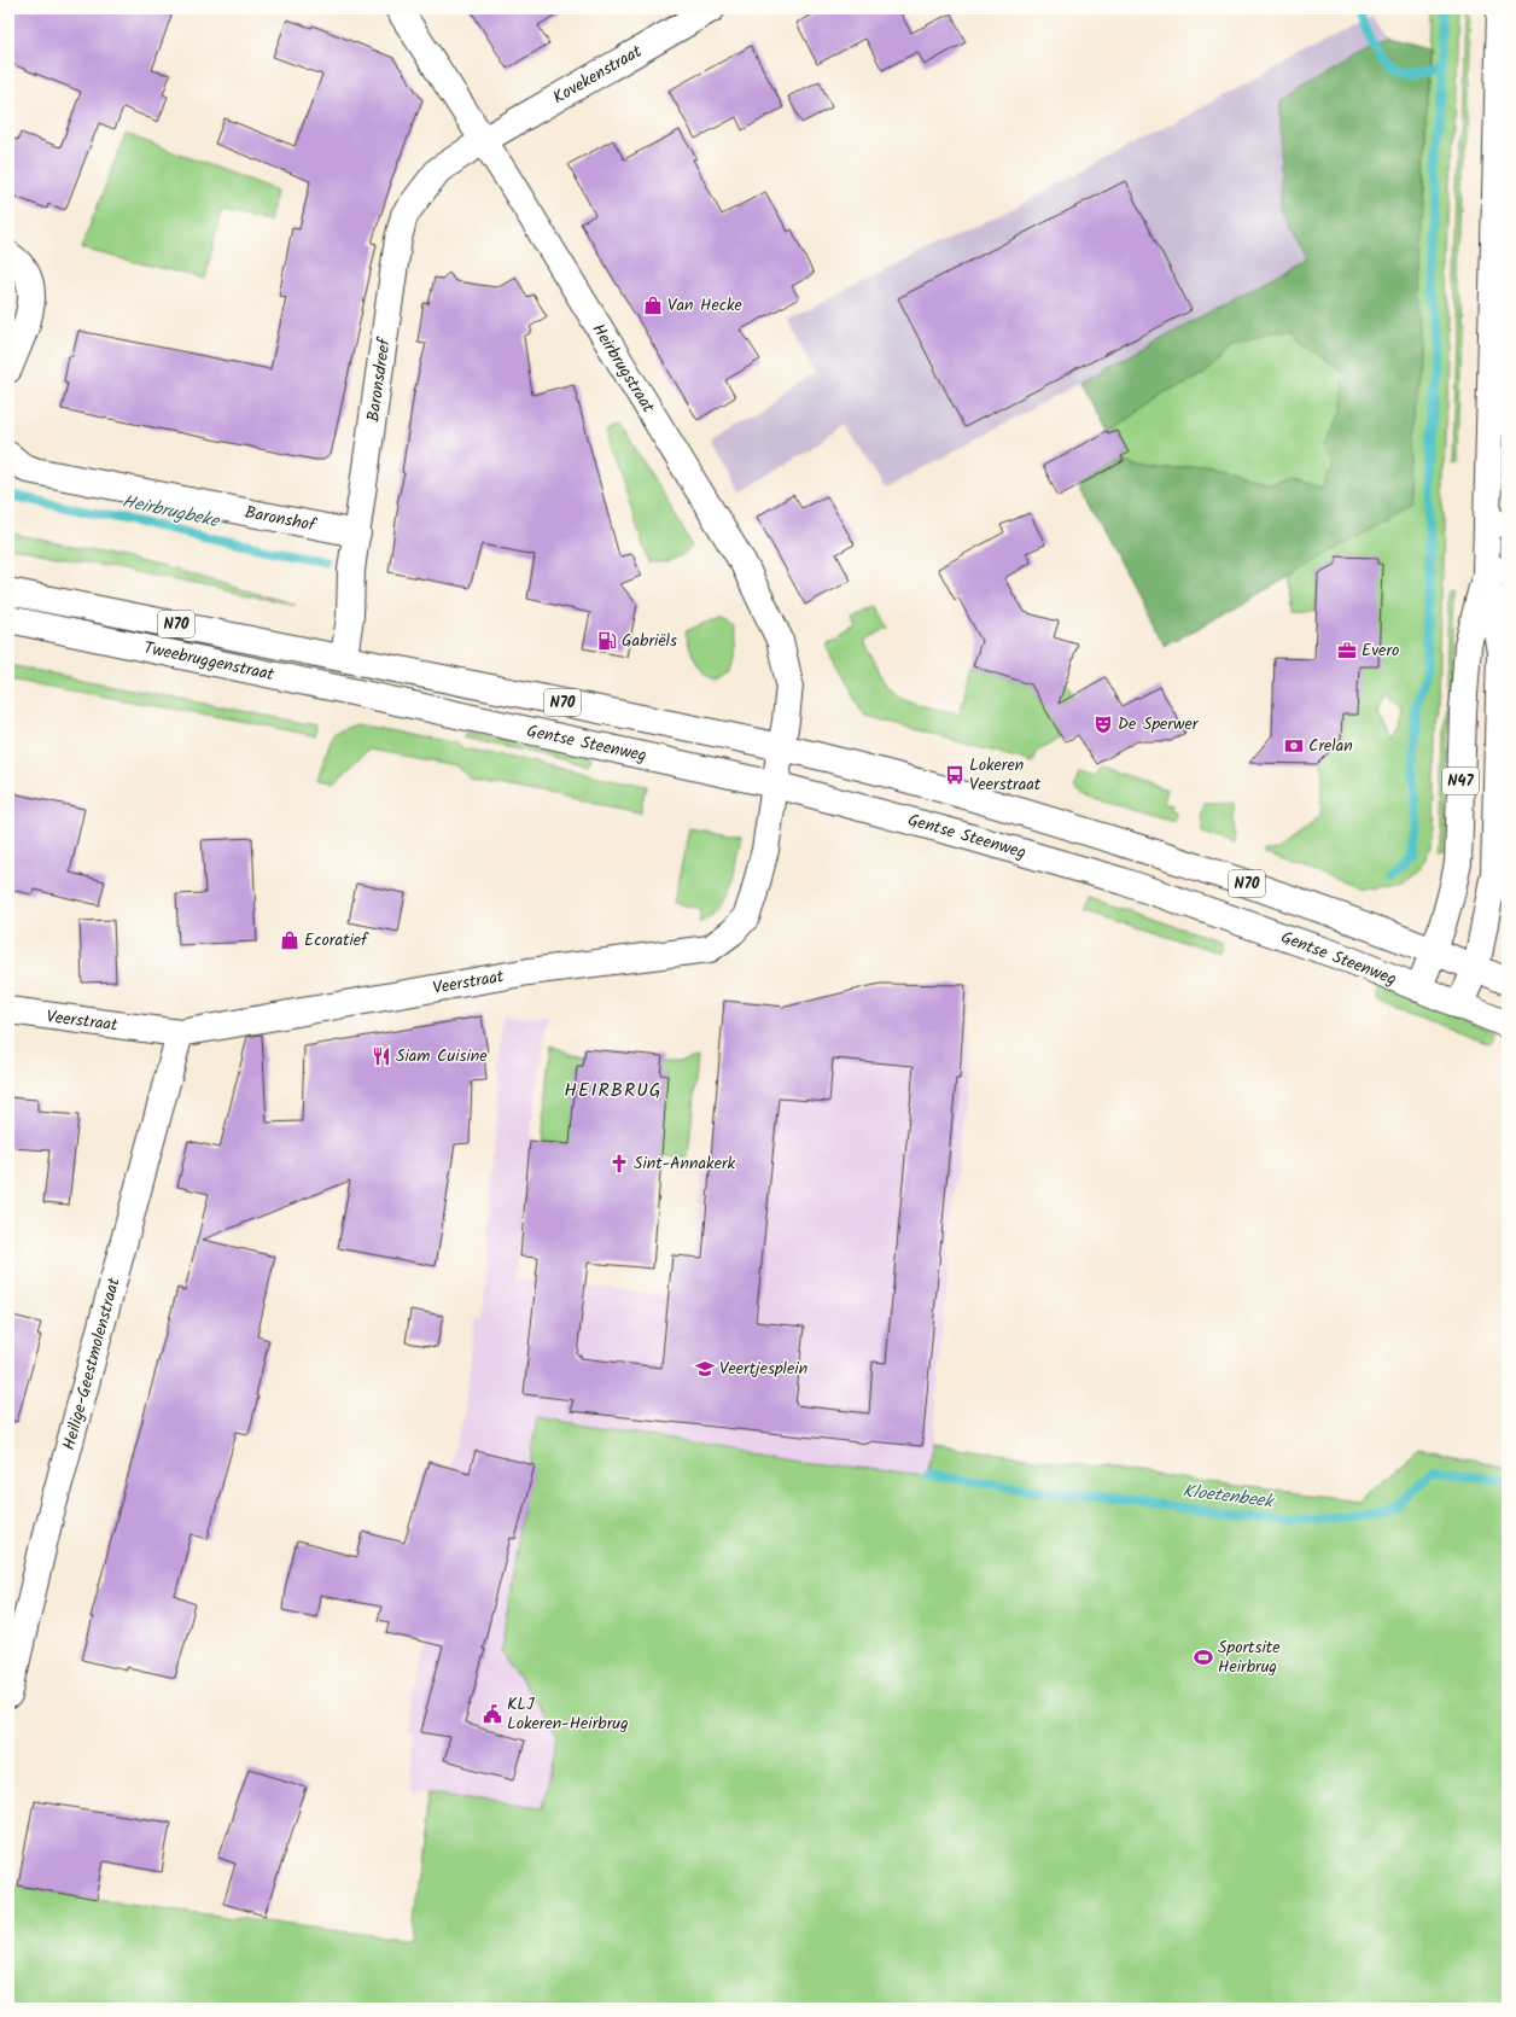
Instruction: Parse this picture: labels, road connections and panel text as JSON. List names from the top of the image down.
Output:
{
  "streets": {
    "main road": [
      "Kovekenstraat",
      "Heirbrugstraat",
      "Baronsdreef",
      "Baronshof",
      "N70",
      "Tweebruggenstraat",
      "Gentse Steenweg",
      "N47",
      "Veerstraat",
      "Heilige-Geestmolenstraat"
    ]
  },
  "crossings": [
    ["Kovekenstraat", "Heirbrugstraat"],
    ["Kovekenstraat", "Baronsdreef"],
    ["Heirbrugstraat", "Baronsdreef"],
    ["Heirbrugstraat", "Gentse Steenweg"],
    ["Heirbrugstraat", "Veerstraat"],
    ["Baronsdreef", "Baronshof"],
    ["Baronsdreef", "Tweebruggenstraat"],
    ["Baronsdreef", "Gentse Steenweg"],
    ["N70", "Gentse Steenweg"],
    ["N70", "N47"],
    ["Tweebruggenstraat", "Gentse Steenweg"],
    ["Gentse Steenweg", "N47"],
    ["Gentse Steenweg", "Veerstraat"],
    ["Veerstraat", "Heilige-Geestmolenstraat"]
  ],
  "districts": ["HEIRBRUG"],
  "water": ["Heirbrugbeke", "Kloetenbeek"],
  "places": {
    "shop": ["Van Hecke", "Ecoratief"],
    "fuel station": ["Gabriëls"],
    "office": ["Evero"],
    "theatre": ["De Sperwer"],
    "bank": ["Crelan"],
    "bus stop": ["Lokeren Veerstraat"],
    "restaurant": ["Siam Cuisine"],
    "church": ["Sint-Annakerk"],
    "school or university": ["Veertjesplein"],
    "sports": ["Sportsite Heirbrug"],
    "public building": ["KLJ Lokeren-Heirbrug"]
  }
}
